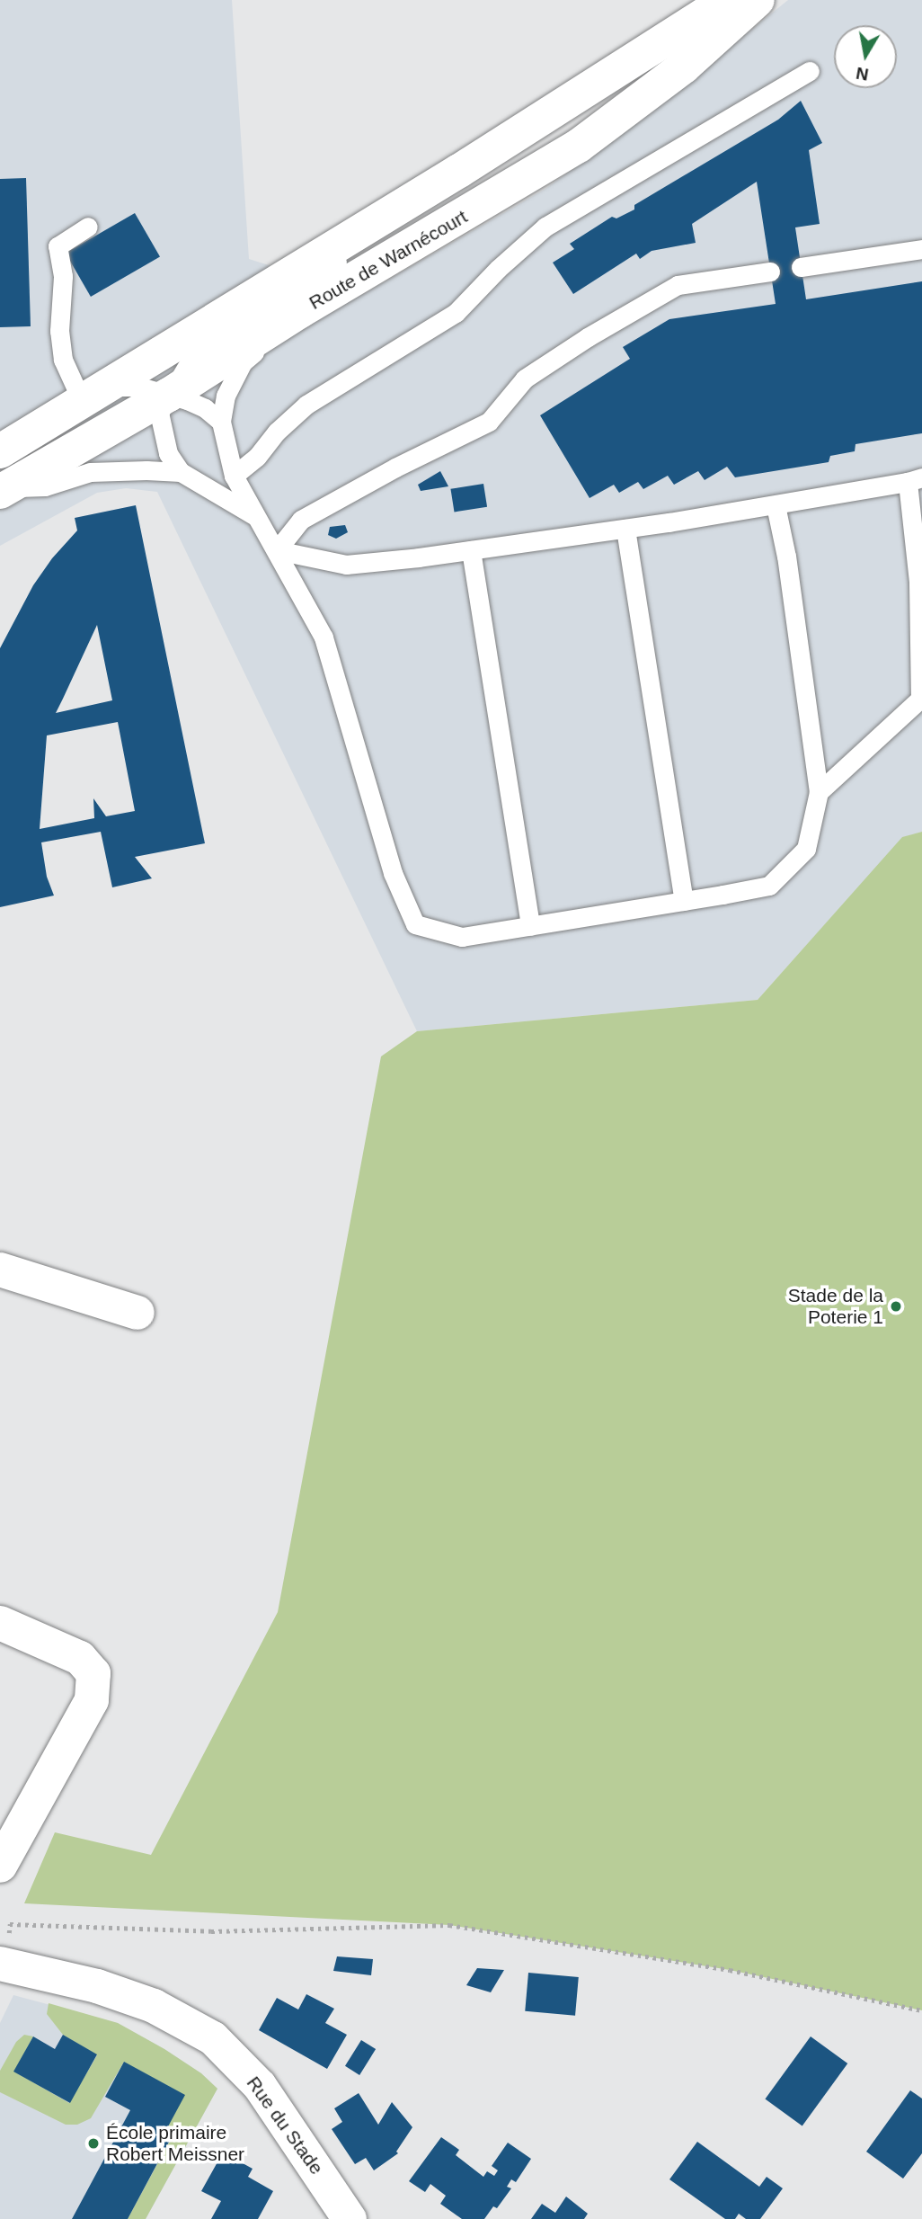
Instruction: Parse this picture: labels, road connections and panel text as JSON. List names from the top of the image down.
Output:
{
  "streets": {
    "main road": ["Route de Warnécourt", "Rue du Stade"]
  },
  "places": ["Stade de la Poterie 1", "École primaire Robert Meissner"],
  "north": "bottom"
}
